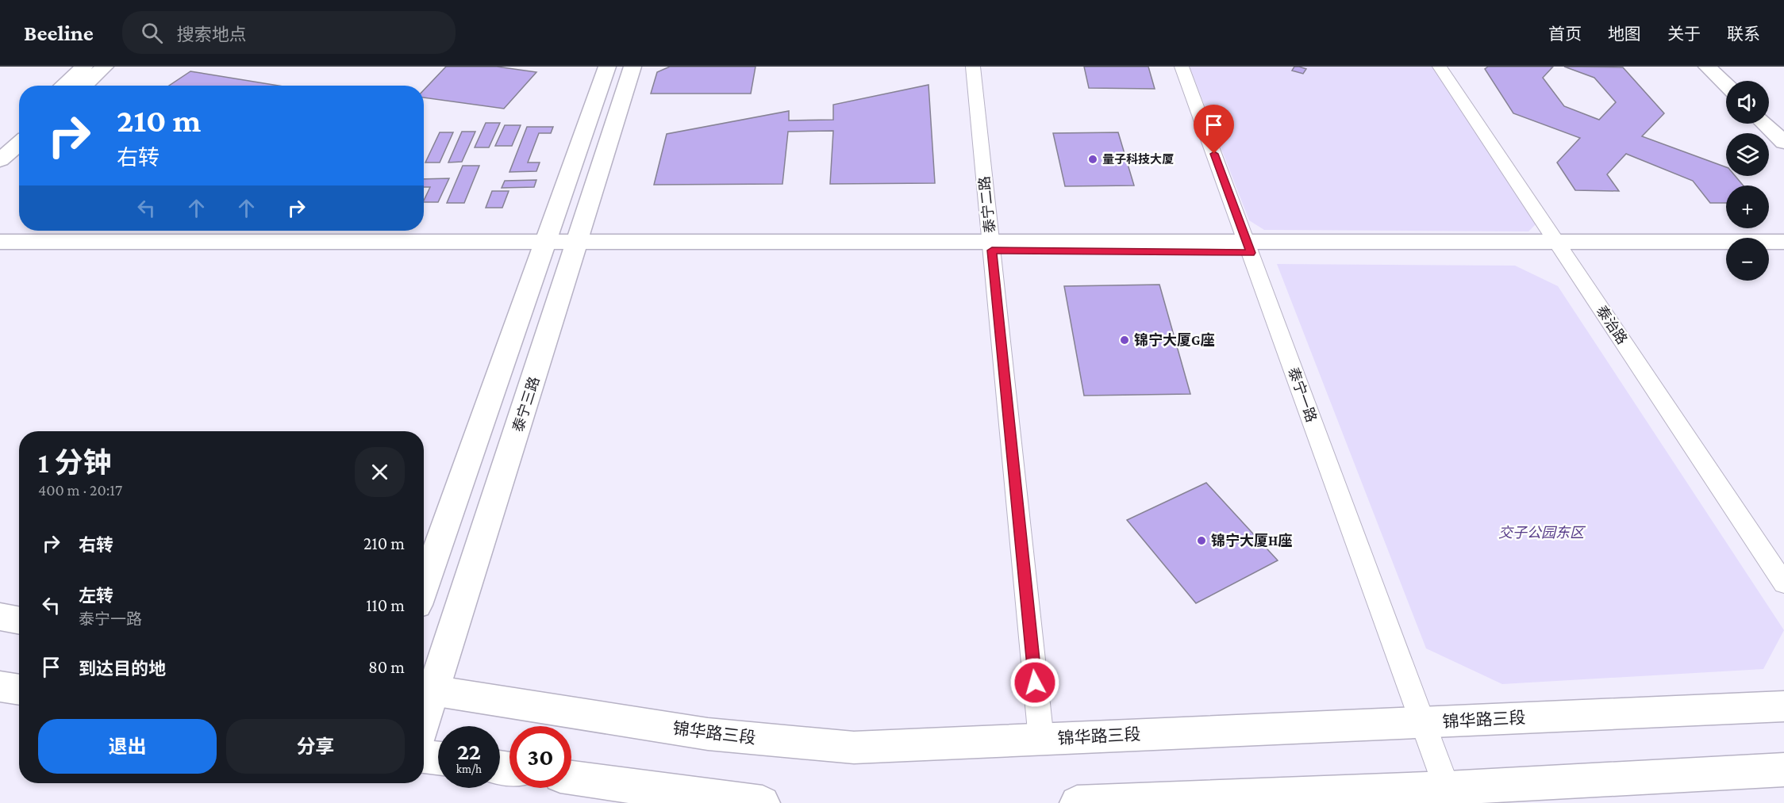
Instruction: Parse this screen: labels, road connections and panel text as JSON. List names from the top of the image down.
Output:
{
  "streets": {
    "street": [
      "泰宁二路",
      "泰治路",
      "泰宁一路",
      "泰宁三路",
      "锦华路三段"
    ]
  },
  "crossings": [
    ["泰宁二路", "锦华路三段"],
    ["泰宁一路", "锦华路三段"],
    ["泰宁三路", "锦华路三段"]
  ],
  "parks": ["交子公园东区"],
  "places": ["量子科技大厦", "锦宁大厦G座", "锦宁大厦H座"],
  "page": {
    "header": "Beeline",
    "search": "搜索地点",
    "nav": [
      "首页",
      "地图",
      "关于",
      "联系"
    ],
    "map_buttons": ["+", "−"],
    "turn": ["210 m", "右转"],
    "heading": ["1 分钟", "400 m · 20:17"],
    "list": [
      {
        "name": "右转",
        "value": "210 m"
      },
      {
        "name": "左转",
        "note": "泰宁一路",
        "value": "110 m"
      },
      {
        "name": "到达目的地",
        "value": "80 m"
      }
    ],
    "buttons": ["退出", "分享"],
    "speed": "22 km/h",
    "limit": "30"
  }
}
